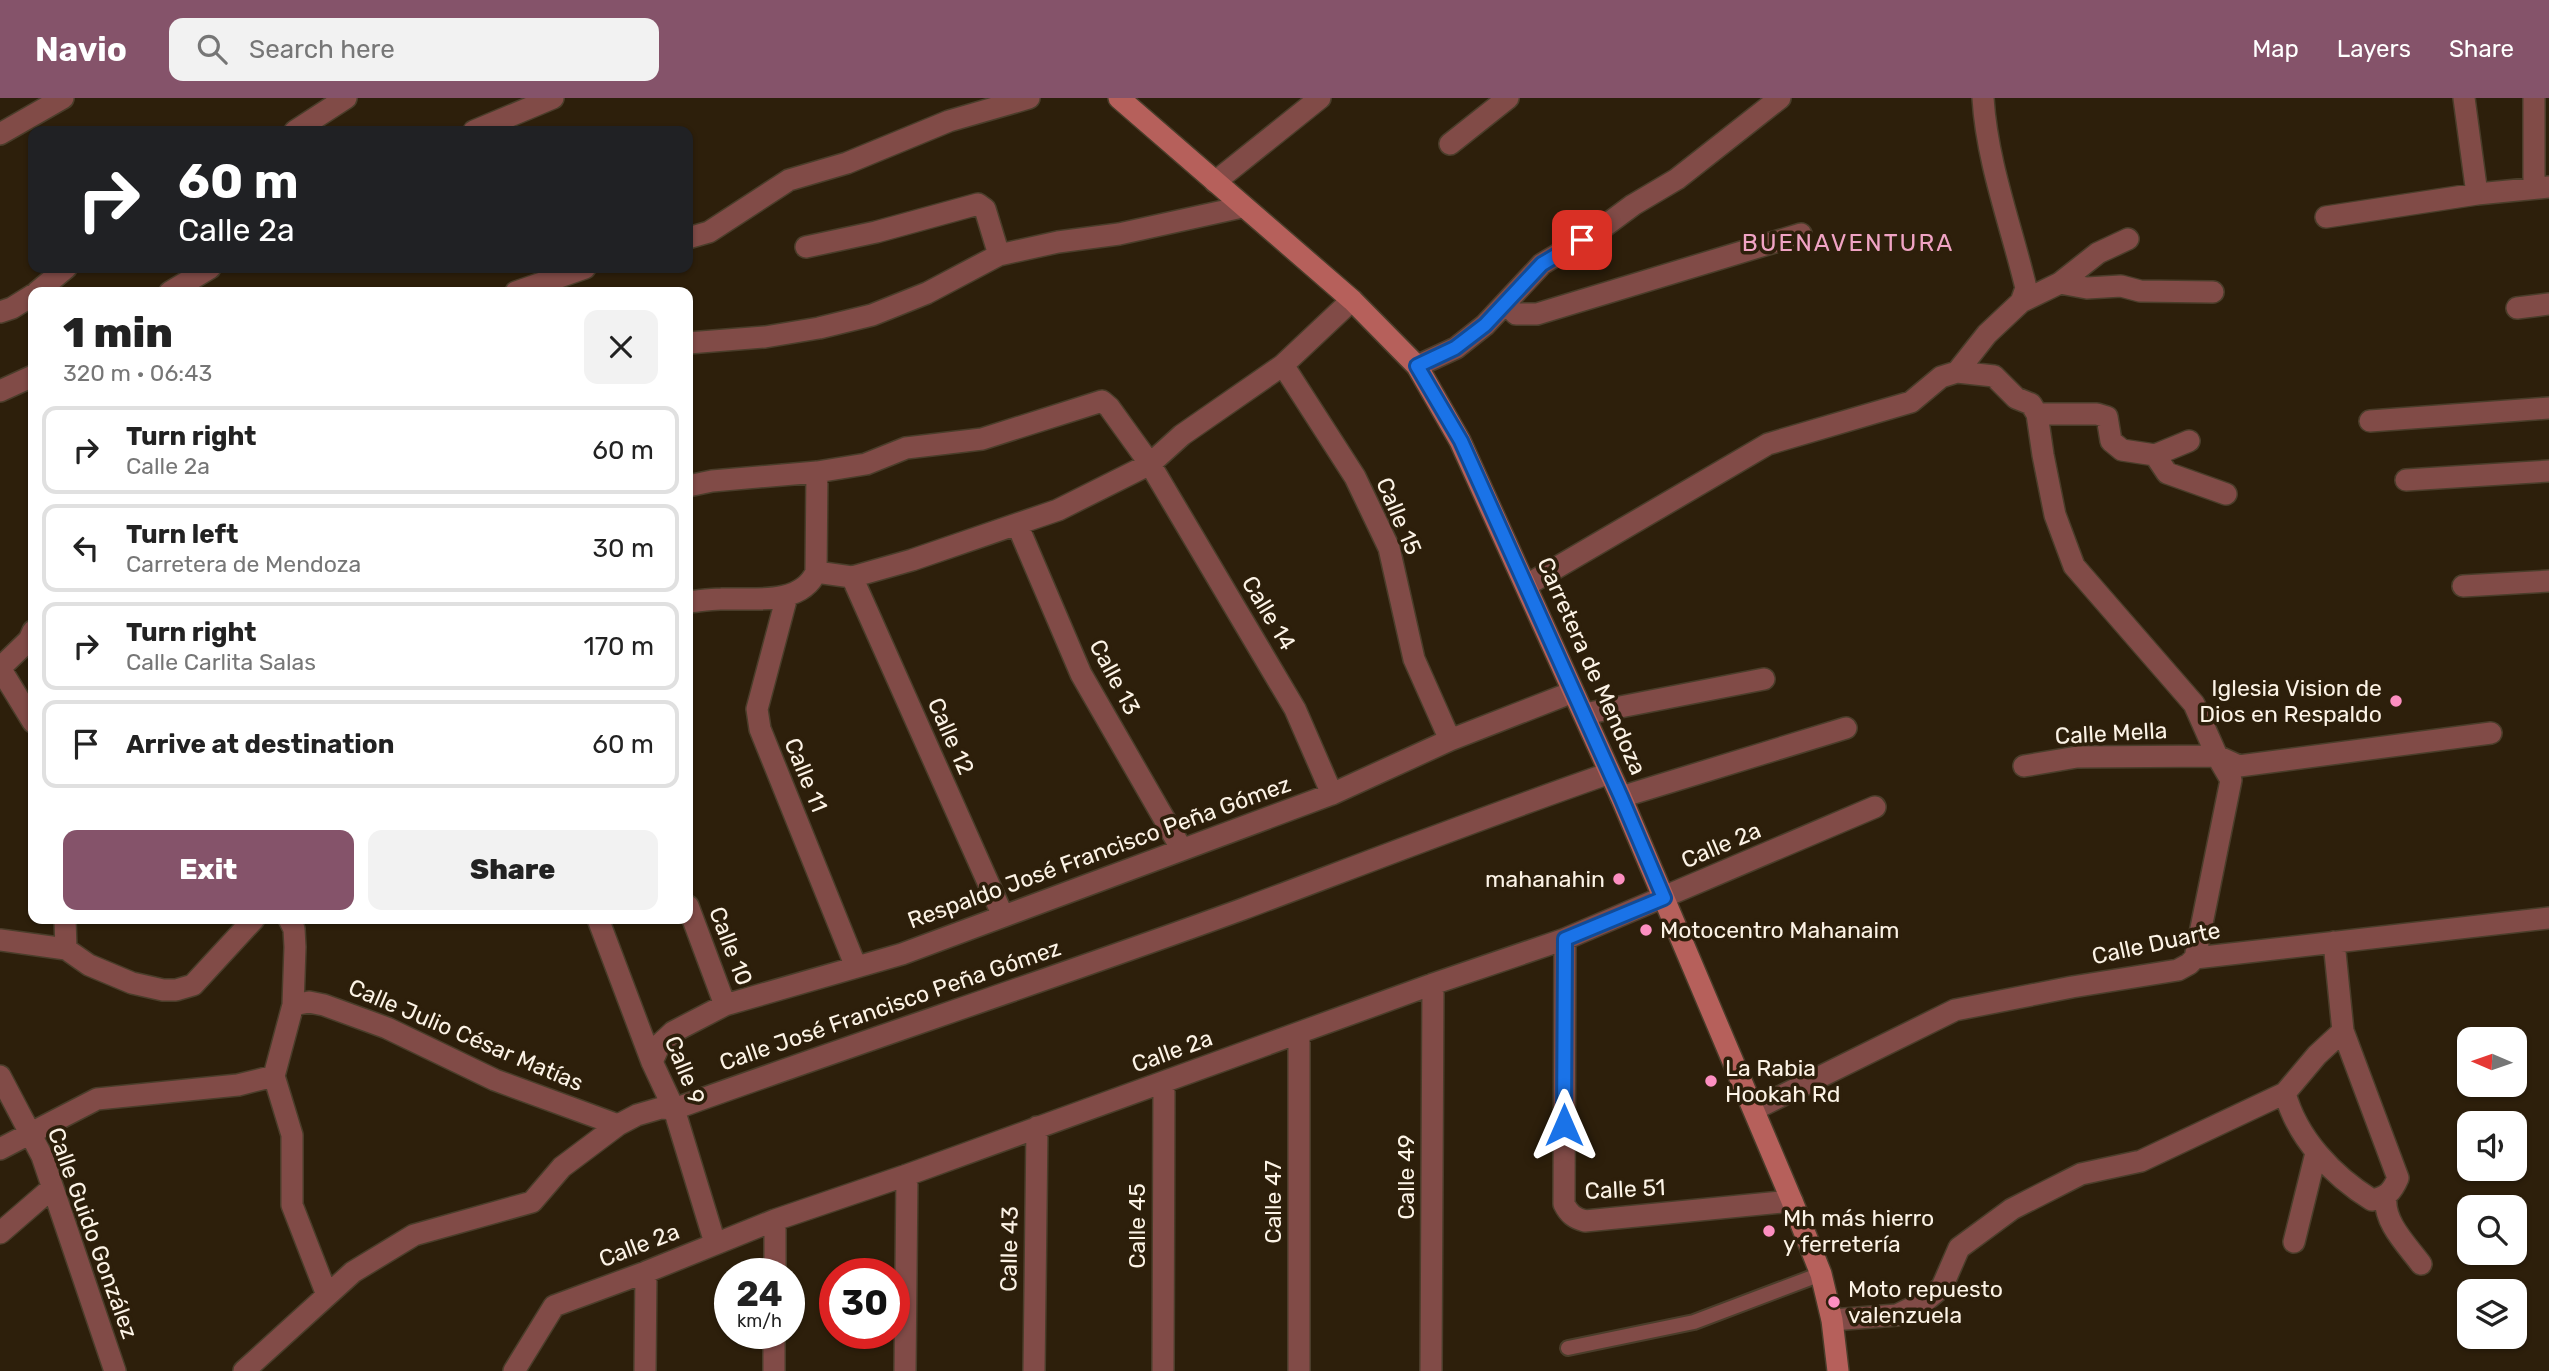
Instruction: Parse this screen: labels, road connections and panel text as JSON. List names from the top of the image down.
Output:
{
  "streets": {
    "street": [
      "Calle 15",
      "Calle 14",
      "Carretera de Mendoza",
      "Calle 13",
      "Calle Mella",
      "Calle 12",
      "Calle 11",
      "Calle 2a",
      "Respaldo José Francisco Peña Gómez",
      "Calle Duarte",
      "Calle 10",
      "Calle José Francisco Peña Gómez",
      "Calle Julio César Matías",
      "Calle 9",
      "Calle 49",
      "Calle 51",
      "Calle 47",
      "Calle 45",
      "Calle Guido González",
      "Calle 43"
    ]
  },
  "crossings": [
    ["Calle 15", "Respaldo José Francisco Peña Gómez"],
    ["Calle 14", "Respaldo José Francisco Peña Gómez"],
    ["Carretera de Mendoza", "Calle 2a"],
    ["Carretera de Mendoza", "Respaldo José Francisco Peña Gómez"],
    ["Carretera de Mendoza", "Calle Duarte"],
    ["Carretera de Mendoza", "Calle José Francisco Peña Gómez"],
    ["Carretera de Mendoza", "Calle 51"],
    ["Calle 13", "Respaldo José Francisco Peña Gómez"],
    ["Calle 12", "Respaldo José Francisco Peña Gómez"],
    ["Calle 11", "Respaldo José Francisco Peña Gómez"],
    ["Calle 2a", "Calle 9"],
    ["Calle 2a", "Calle 49"],
    ["Calle 2a", "Calle 51"],
    ["Calle 2a", "Calle 47"],
    ["Calle 2a", "Calle 45"],
    ["Calle 2a", "Calle 43"],
    ["Respaldo José Francisco Peña Gómez", "Calle 10"],
    ["Respaldo José Francisco Peña Gómez", "Calle 9"],
    ["Calle José Francisco Peña Gómez", "Calle Julio César Matías"],
    ["Calle José Francisco Peña Gómez", "Calle 9"]
  ],
  "districts": ["BUENAVENTURA"],
  "places": [
    "Iglesia Vision de Dios en Respaldo",
    "mahanahin",
    "Motocentro Mahanaim",
    "La Rabia Hookah Rd",
    "Mh más hierro y ferretería",
    "Moto repuesto valenzuela"
  ],
  "north": "left",
  "page": {
    "header": "Navio",
    "search": "Search here",
    "nav": ["Map", "Layers", "Share"],
    "turn": ["60 m", "Calle 2a"],
    "heading": ["1 min", "320 m · 06:43"],
    "list": [
      {
        "name": "Turn right",
        "note": "Calle 2a",
        "value": "60 m"
      },
      {
        "name": "Turn left",
        "note": "Carretera de Mendoza",
        "value": "30 m"
      },
      {
        "name": "Turn right",
        "note": "Calle Carlita Salas",
        "value": "170 m"
      },
      {
        "name": "Arrive at destination",
        "value": "60 m"
      }
    ],
    "buttons": ["Exit", "Share"],
    "speed": "24 km/h",
    "limit": "30"
  }
}
